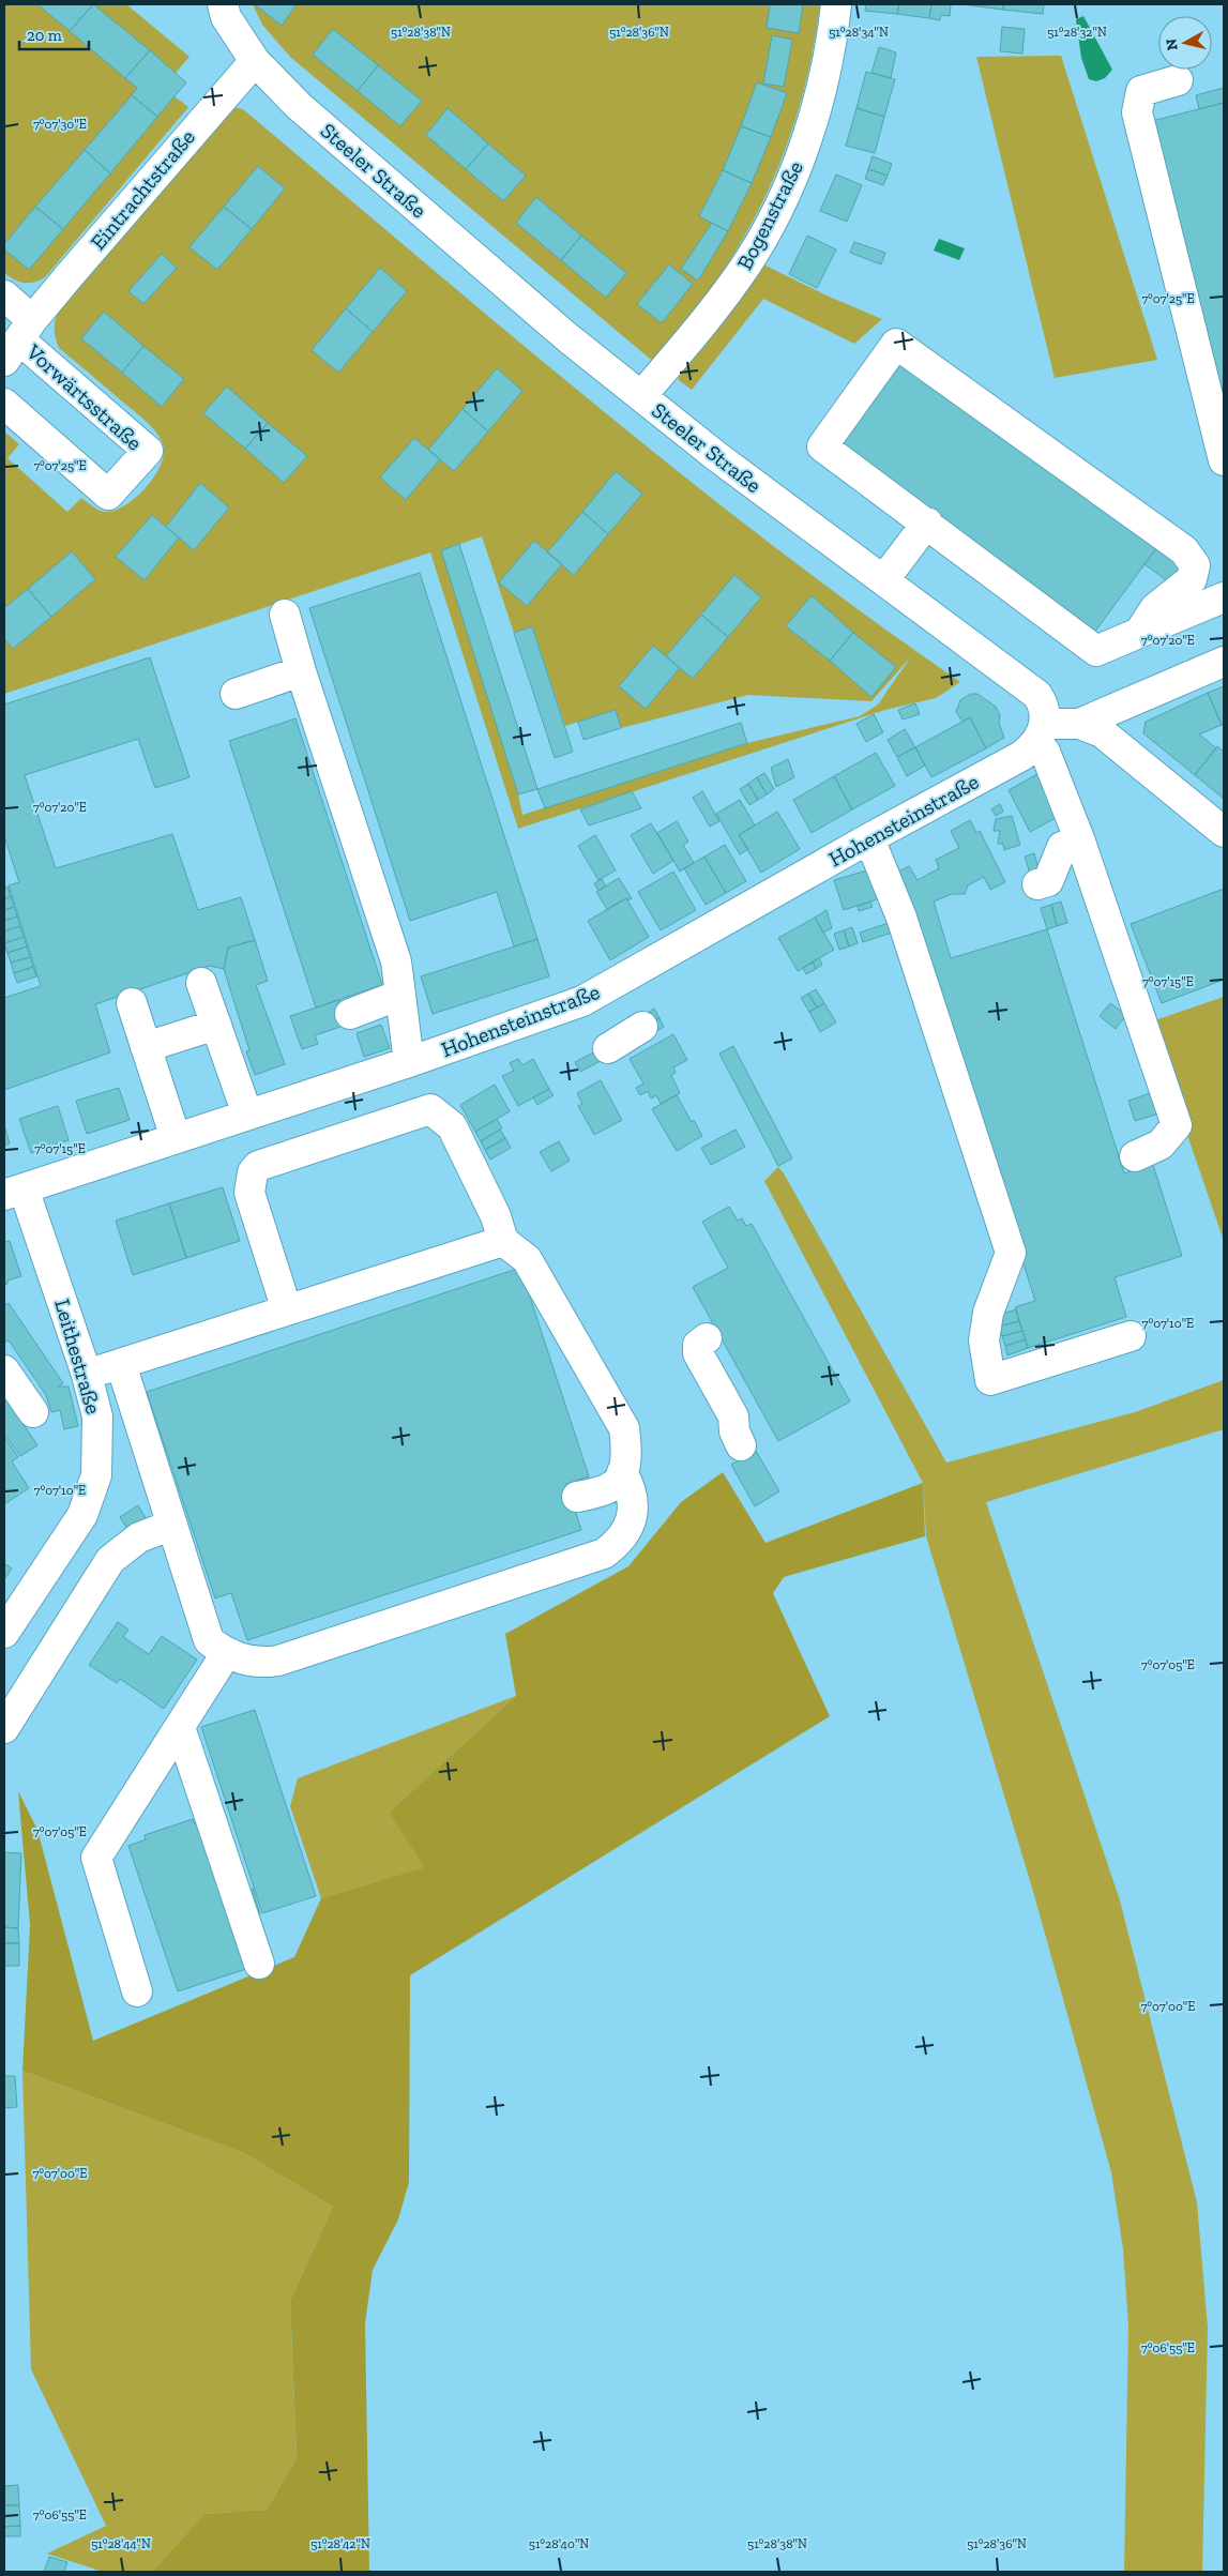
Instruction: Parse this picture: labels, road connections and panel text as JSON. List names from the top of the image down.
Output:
{
  "streets": {
    "street": [
      "Steeler Straße",
      "Eintrachtstraße",
      "Bogenstraße",
      "Vorwärtsstraße",
      "Hohensteinstraße",
      "Leithestraße"
    ]
  },
  "crossings": [
    ["Steeler Straße", "Eintrachtstraße"],
    ["Steeler Straße", "Bogenstraße"],
    ["Steeler Straße", "Hohensteinstraße"],
    ["Eintrachtstraße", "Vorwärtsstraße"],
    ["Hohensteinstraße", "Leithestraße"]
  ],
  "scale_bar": "20 m",
  "north": "left",
  "coordinates": [
    "51°28'38\"N",
    "51°28'36\"N",
    "51°28'34\"N",
    "51°28'32\"N",
    "7°07'30\"E",
    "7°07'25\"E",
    "7°07'20\"E",
    "7°07'15\"E",
    "7°07'10\"E",
    "7°07'05\"E",
    "7°07'00\"E",
    "7°06'55\"E",
    "51°28'44\"N",
    "51°28'42\"N",
    "51°28'40\"N"
  ]
}
